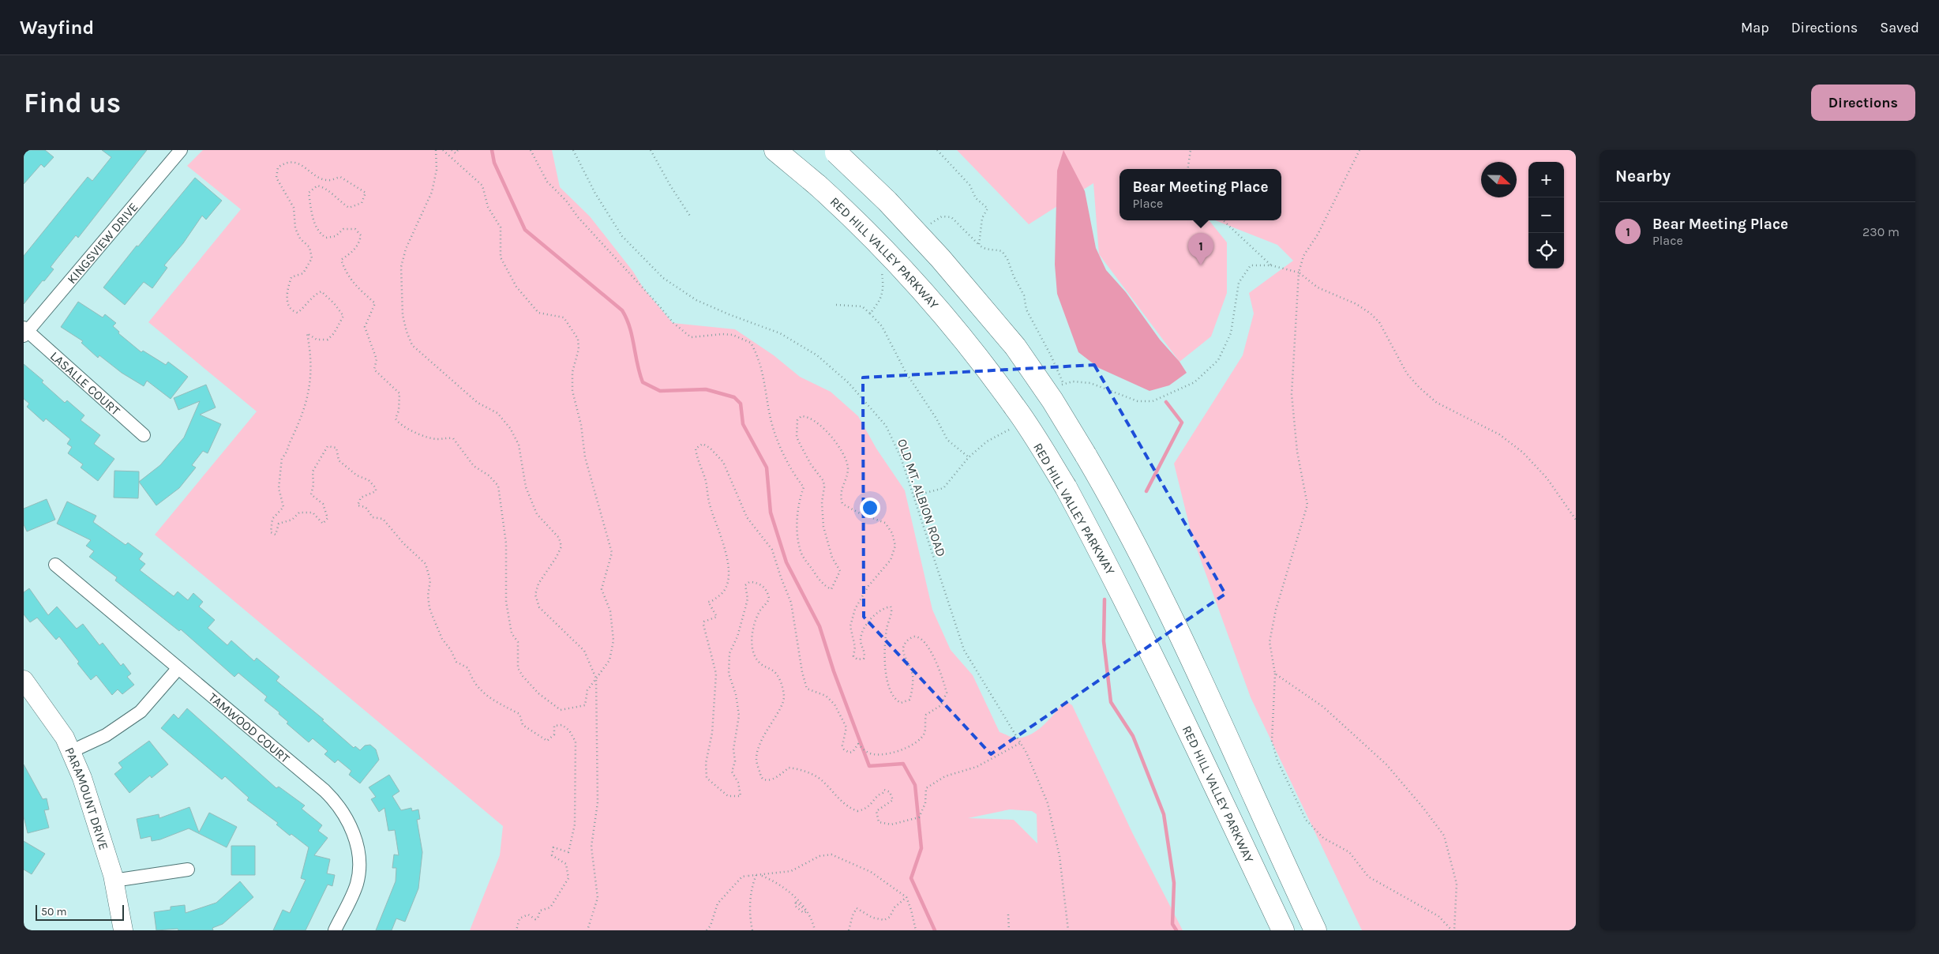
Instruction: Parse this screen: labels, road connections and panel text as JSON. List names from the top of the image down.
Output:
{
  "streets": {
    "highway": ["RED HILL VALLEY PARKWAY"],
    "street": [
      "KINGSVIEW DRIVE",
      "LASALLE COURT",
      "TAMWOOD COURT",
      "PARAMOUNT DRIVE"
    ],
    "path": ["OLD MT. ALBION ROAD"]
  },
  "crossings": [
    ["KINGSVIEW DRIVE", "LASALLE COURT"]
  ],
  "scale_bar": "50 m",
  "north": "right",
  "page": {
    "header": "Wayfind",
    "nav": ["Map", "Directions", "Saved"],
    "buttons": "Directions",
    "title": "Find us",
    "heading": "Nearby",
    "map_buttons": ["+", "−"],
    "popup": ["Bear Meeting Place", "Place"],
    "list": [
      {
        "mark": "1",
        "name": "Bear Meeting Place",
        "note": "Place",
        "value": "230 m"
      }
    ],
    "pins": "1",
    "scale": "50 m"
  }
}
